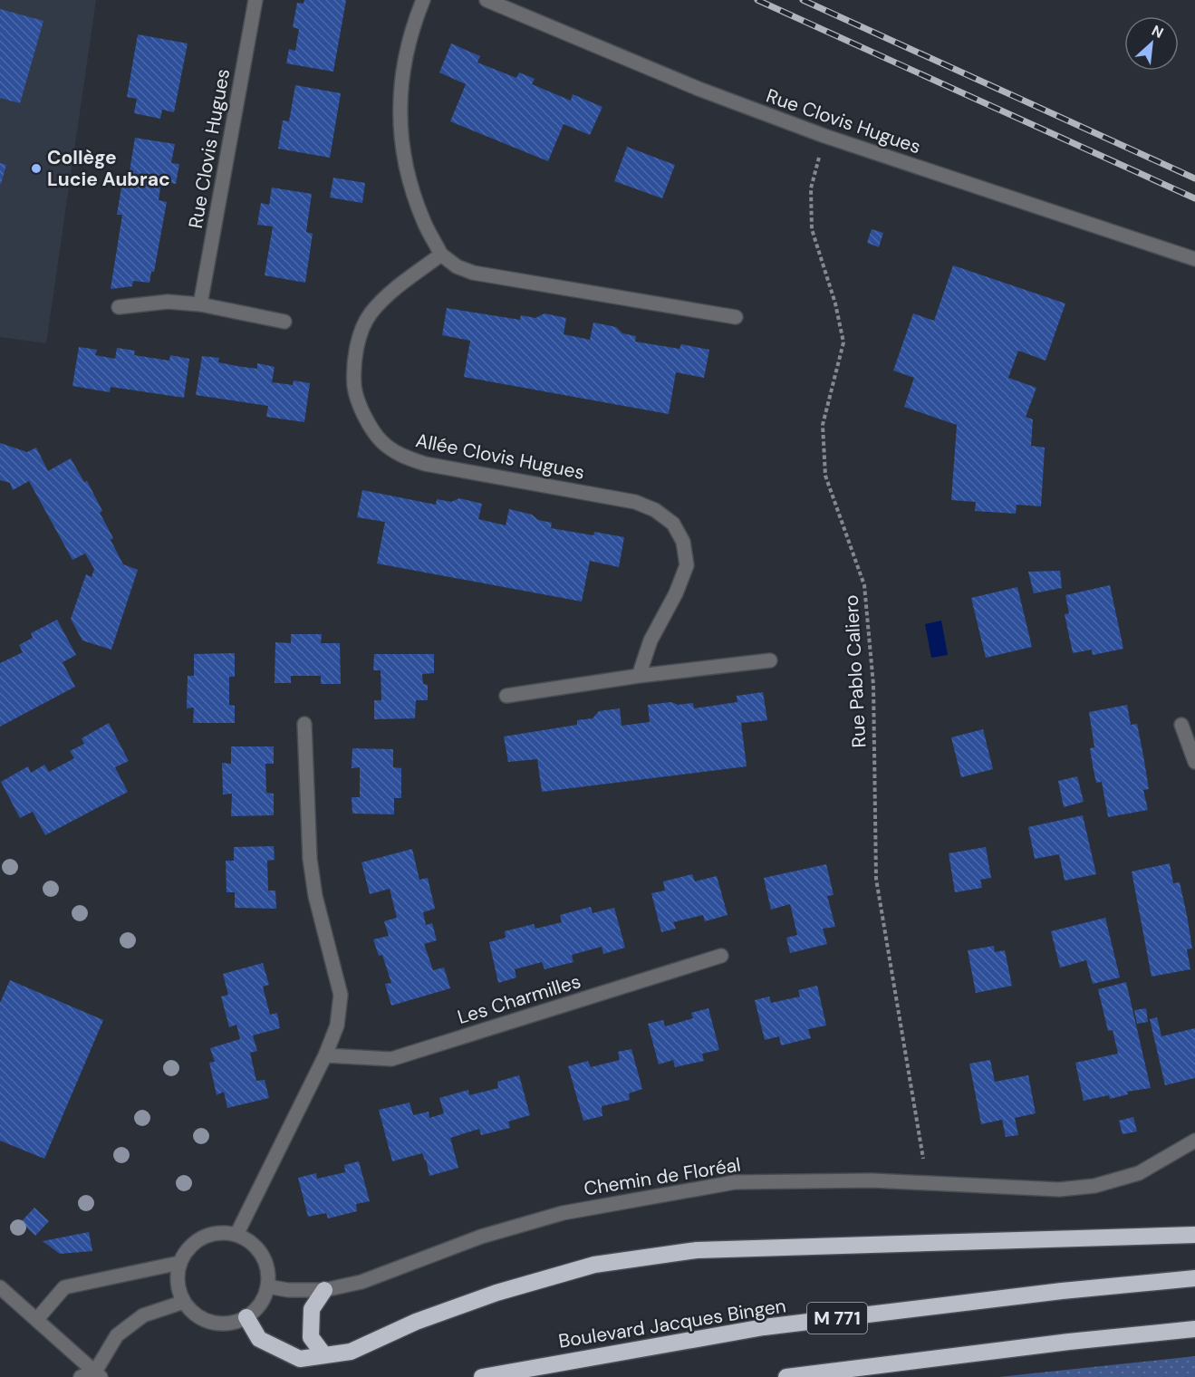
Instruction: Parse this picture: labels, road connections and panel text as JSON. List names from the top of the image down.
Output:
{
  "streets": {
    "highway": ["M 771", "Boulevard Jacques Bingen"],
    "street": [
      "Rue Clovis Hugues",
      "Allée Clovis Hugues",
      "Les Charmilles",
      "Chemin de Floréal"
    ],
    "path": ["Rue Pablo Caliero"]
  },
  "crossings": [
    ["Rue Clovis Hugues", "Rue Pablo Caliero"],
    ["Rue Pablo Caliero", "Chemin de Floréal"]
  ],
  "places": ["Collège Lucie Aubrac"],
  "north": "top right"
}
